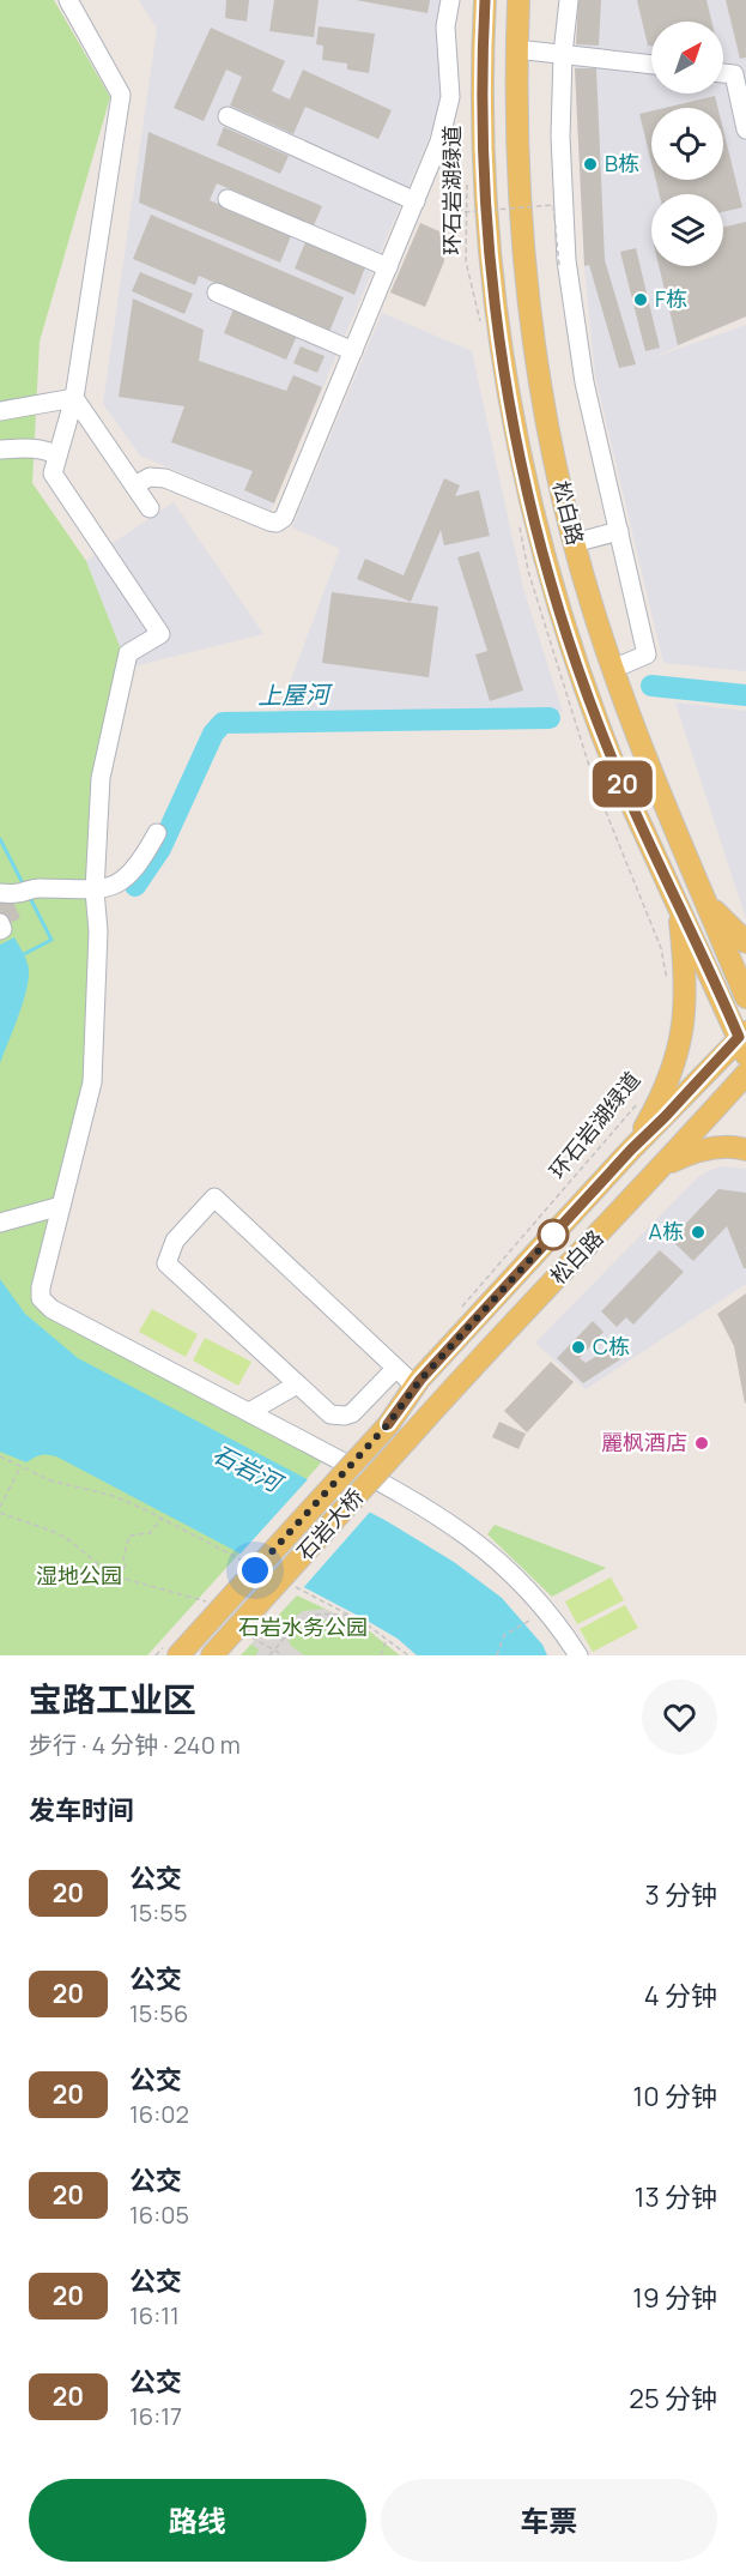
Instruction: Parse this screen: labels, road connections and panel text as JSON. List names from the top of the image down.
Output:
{
  "streets": {
    "main road": ["松白路", "石岩大桥"],
    "path": ["环石岩湖绿道"]
  },
  "crossings": [
    ["松白路", "石岩大桥"]
  ],
  "water": ["上屋河", "石岩河"],
  "parks": ["湿地公园", "石岩水务公园"],
  "places": [
    "B栋",
    "F栋",
    "A栋",
    "C栋",
    "麗枫酒店"
  ],
  "lines": ["bus line 20"],
  "north": "top right",
  "page": {
    "on_map": "20",
    "heading": [
      ["宝路工业区", "步行 · 4 分钟 · 240 m"],
      "发车时间"
    ],
    "list": [
      {
        "mark": "20",
        "name": "公交",
        "note": "15:55",
        "value": "3 分钟"
      },
      {
        "mark": "20",
        "name": "公交",
        "note": "15:56",
        "value": "4 分钟"
      },
      {
        "mark": "20",
        "name": "公交",
        "note": "16:02",
        "value": "10 分钟"
      },
      {
        "mark": "20",
        "name": "公交",
        "note": "16:05",
        "value": "13 分钟"
      },
      {
        "mark": "20",
        "name": "公交",
        "note": "16:11",
        "value": "19 分钟"
      },
      {
        "mark": "20",
        "name": "公交",
        "note": "16:17",
        "value": "25 分钟"
      }
    ],
    "buttons": ["路线", "车票"]
  }
}
